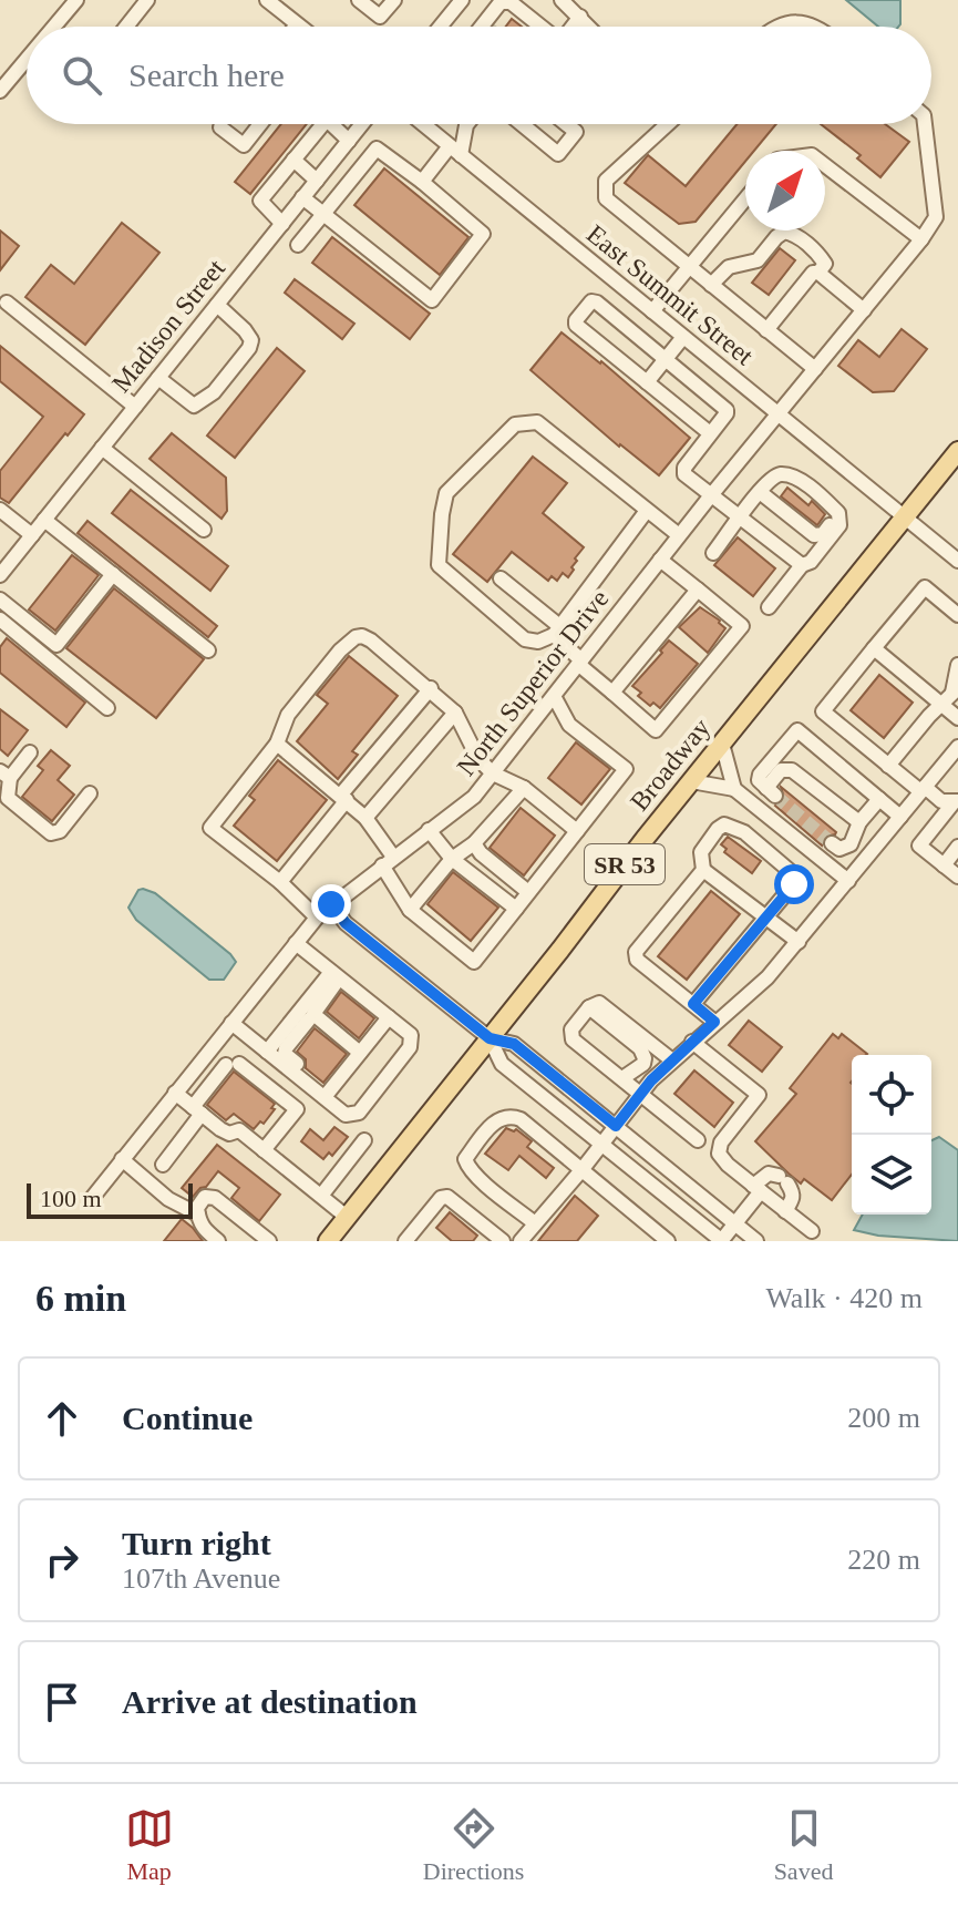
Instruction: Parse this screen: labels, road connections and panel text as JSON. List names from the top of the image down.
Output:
{
  "streets": {
    "main road": ["Broadway", "SR 53"],
    "street": ["East Summit Street", "Madison Street", "North Superior Drive"]
  },
  "crossings": [
    ["East Summit Street", "North Superior Drive"],
    ["East Summit Street", "Broadway"]
  ],
  "scale_bar": "100 m",
  "north": "top right",
  "page": {
    "search": "Search here",
    "scale": "100 m",
    "heading": ["6 min", "Walk · 420 m"],
    "list": [
      ["Continue", "200 m"],
      ["Turn right", "107th Avenue", "220 m"],
      "Arrive at destination"
    ],
    "nav": ["Map", "Directions", "Saved"]
  }
}
